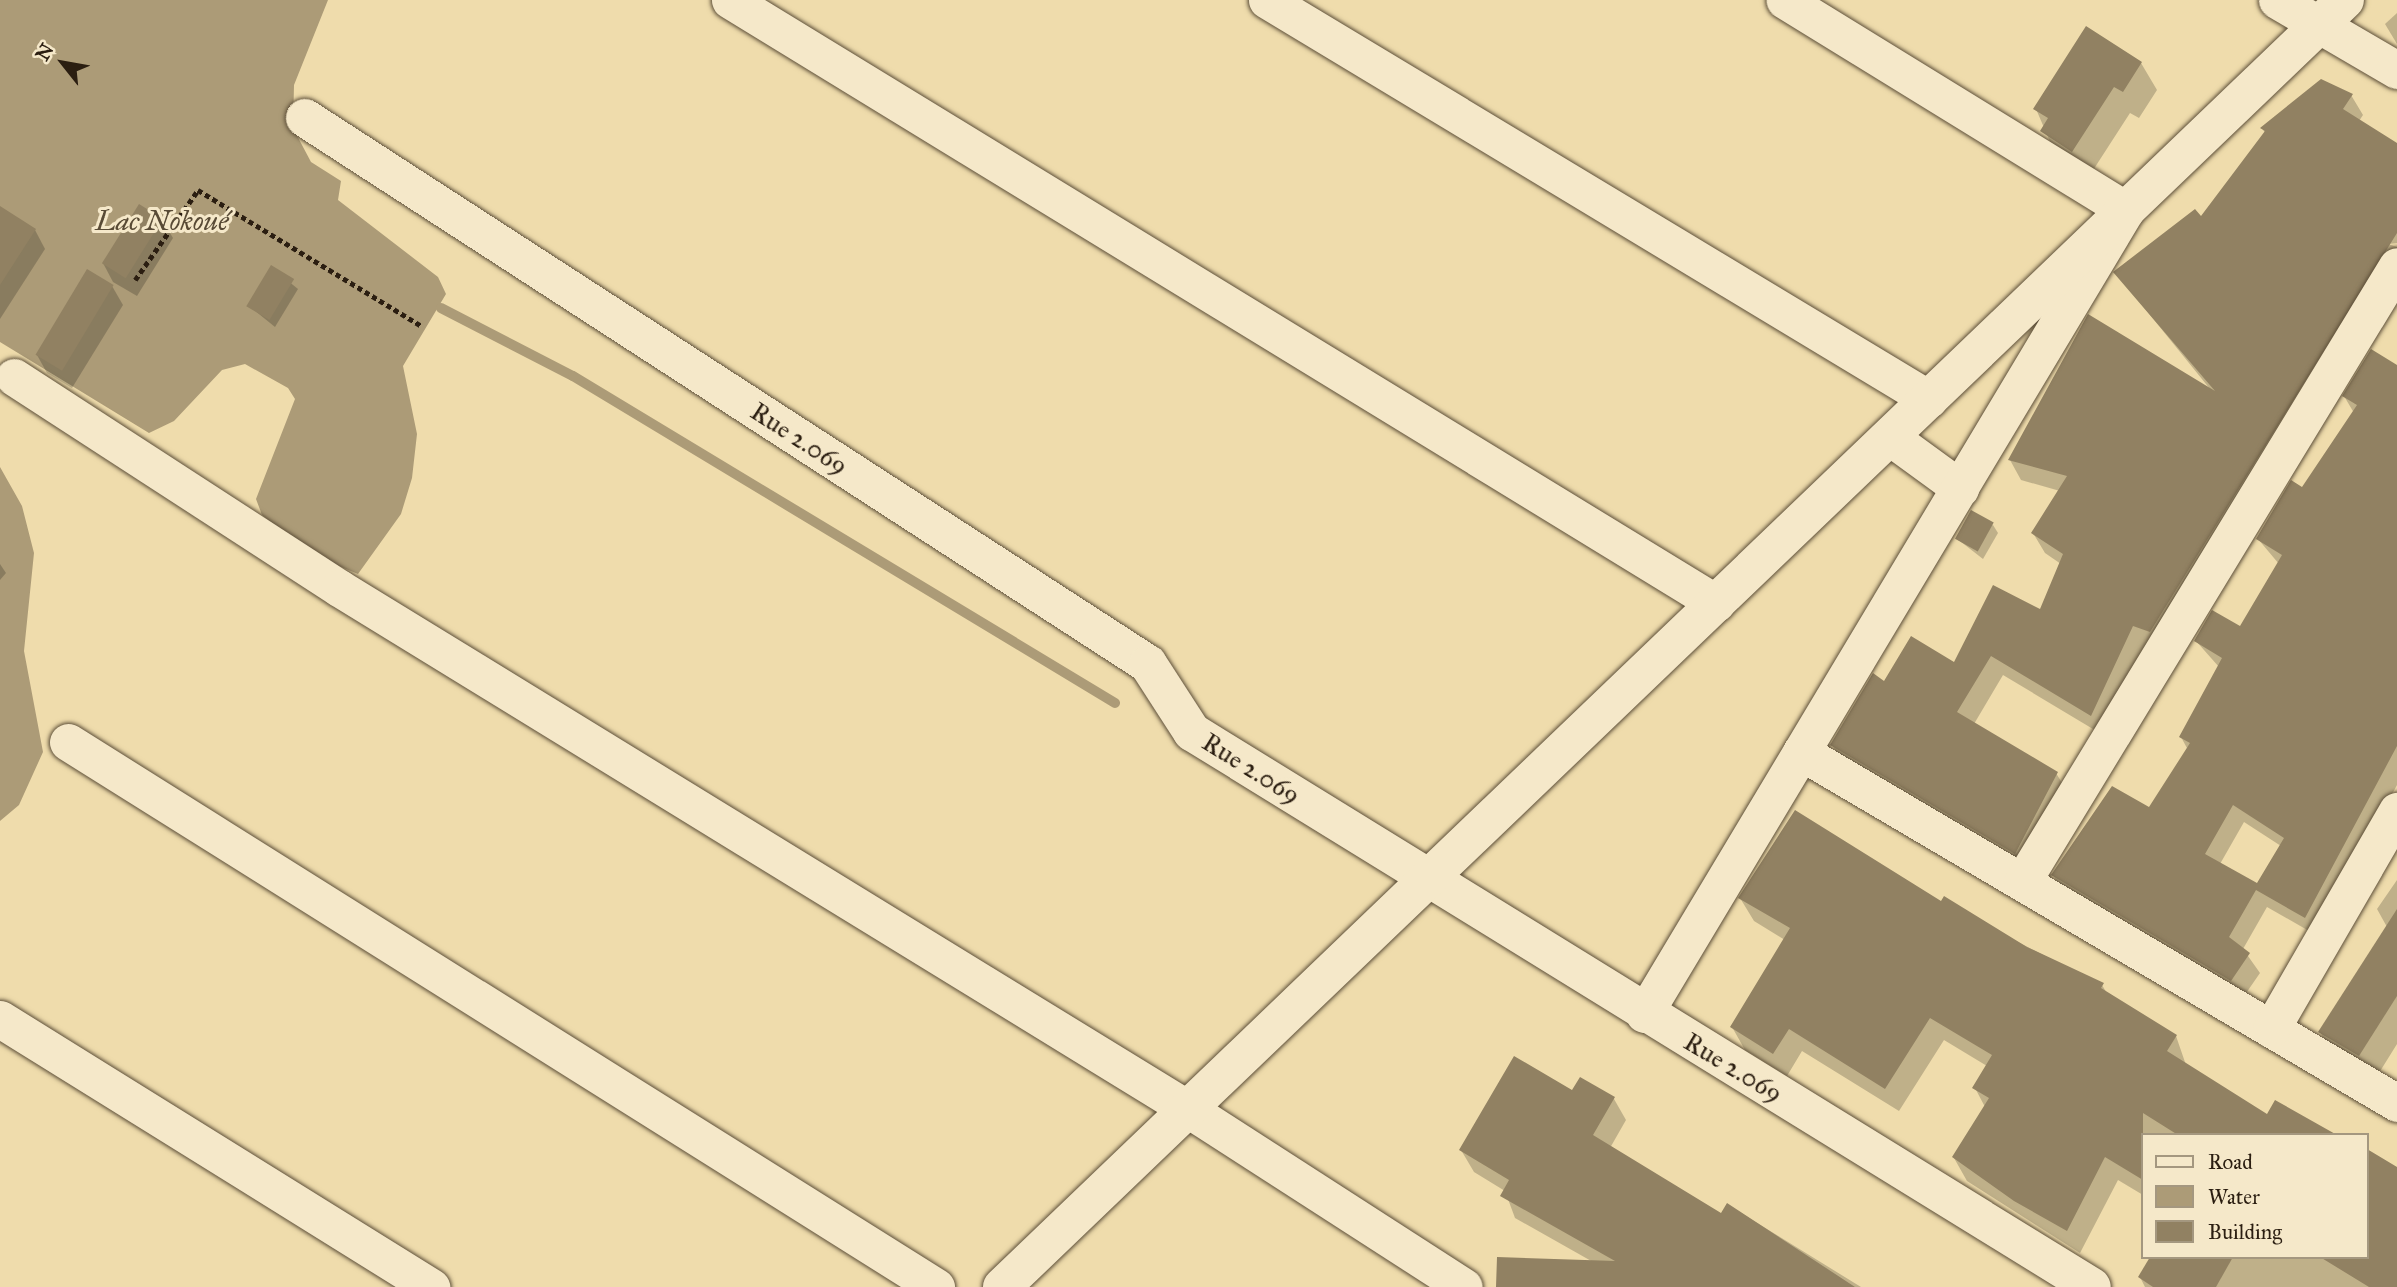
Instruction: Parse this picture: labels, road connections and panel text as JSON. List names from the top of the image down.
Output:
{
  "streets": {
    "street": ["Rue 2.069"]
  },
  "water": ["Lac Nokoué"],
  "legend": ["Road", "Water", "Building"],
  "north": "top left"
}
